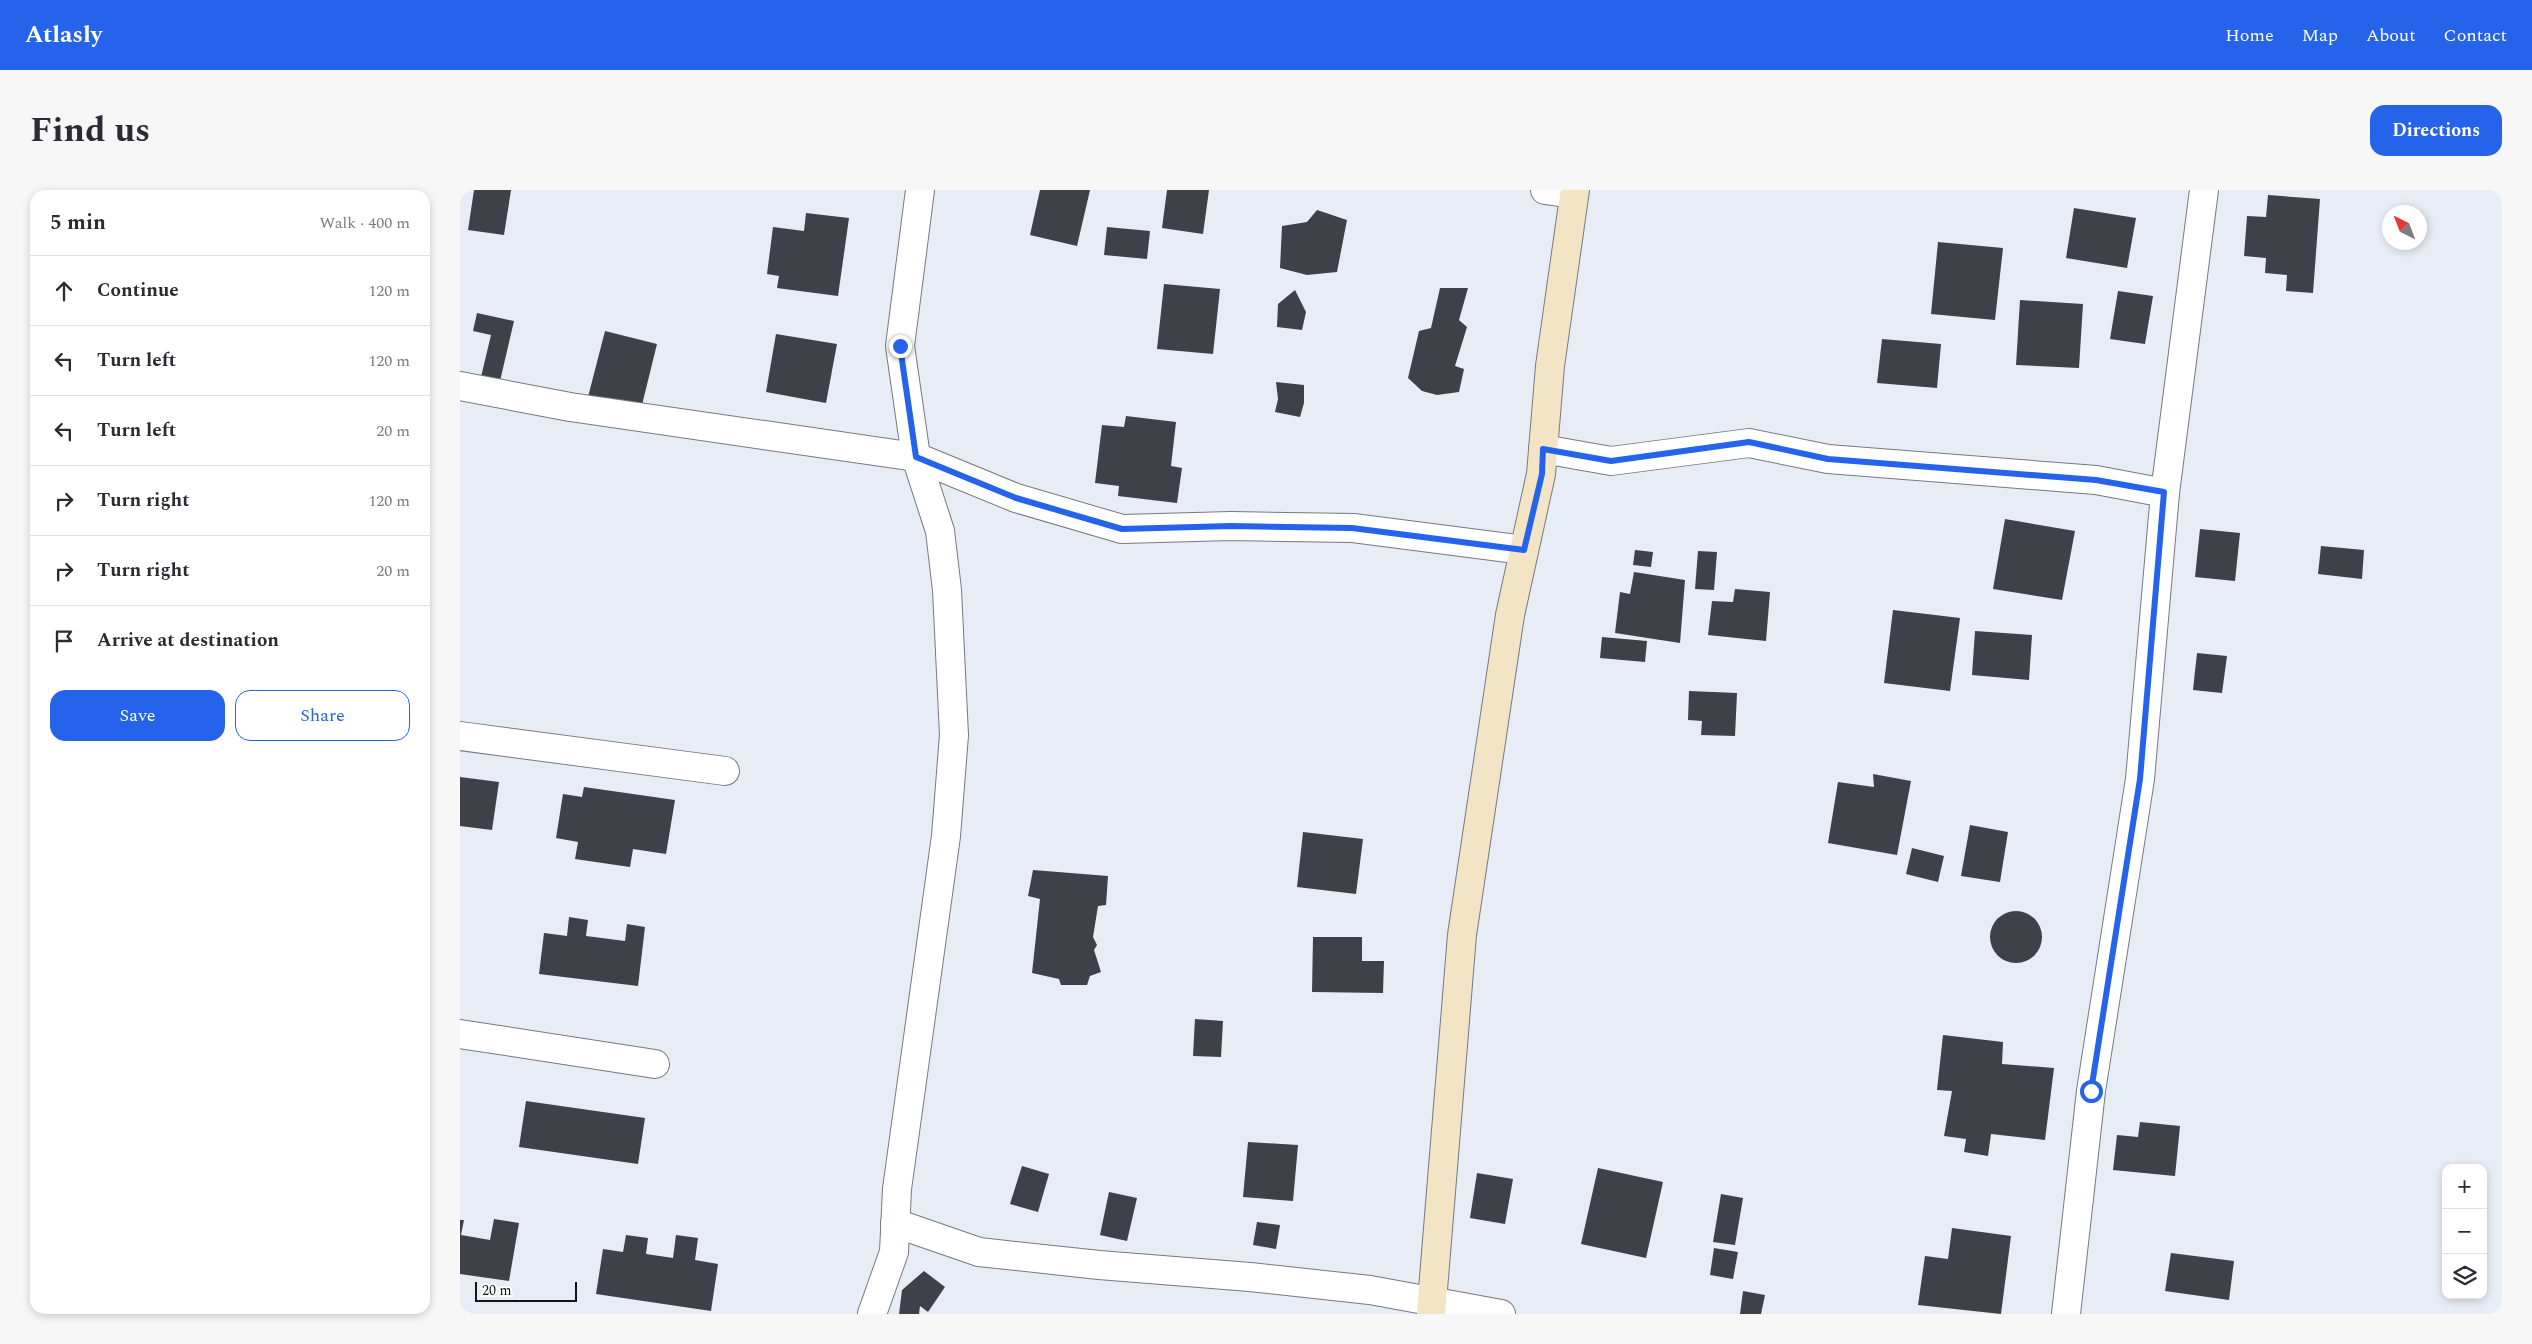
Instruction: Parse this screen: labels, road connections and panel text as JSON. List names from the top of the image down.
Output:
{
  "scale_bar": "20 m",
  "north": "top left",
  "page": {
    "header": "Atlasly",
    "nav": [
      "Home",
      "Map",
      "About",
      "Contact"
    ],
    "title": "Find us",
    "buttons": [
      "Directions",
      ["Save", "Share"]
    ],
    "heading": ["5 min", "Walk · 400 m"],
    "list": [
      ["Continue", "120 m"],
      ["Turn left", "120 m"],
      ["Turn left", "20 m"],
      ["Turn right", "120 m"],
      ["Turn right", "20 m"],
      "Arrive at destination"
    ],
    "map_buttons": ["+", "−"],
    "scale": "20 m"
  }
}
